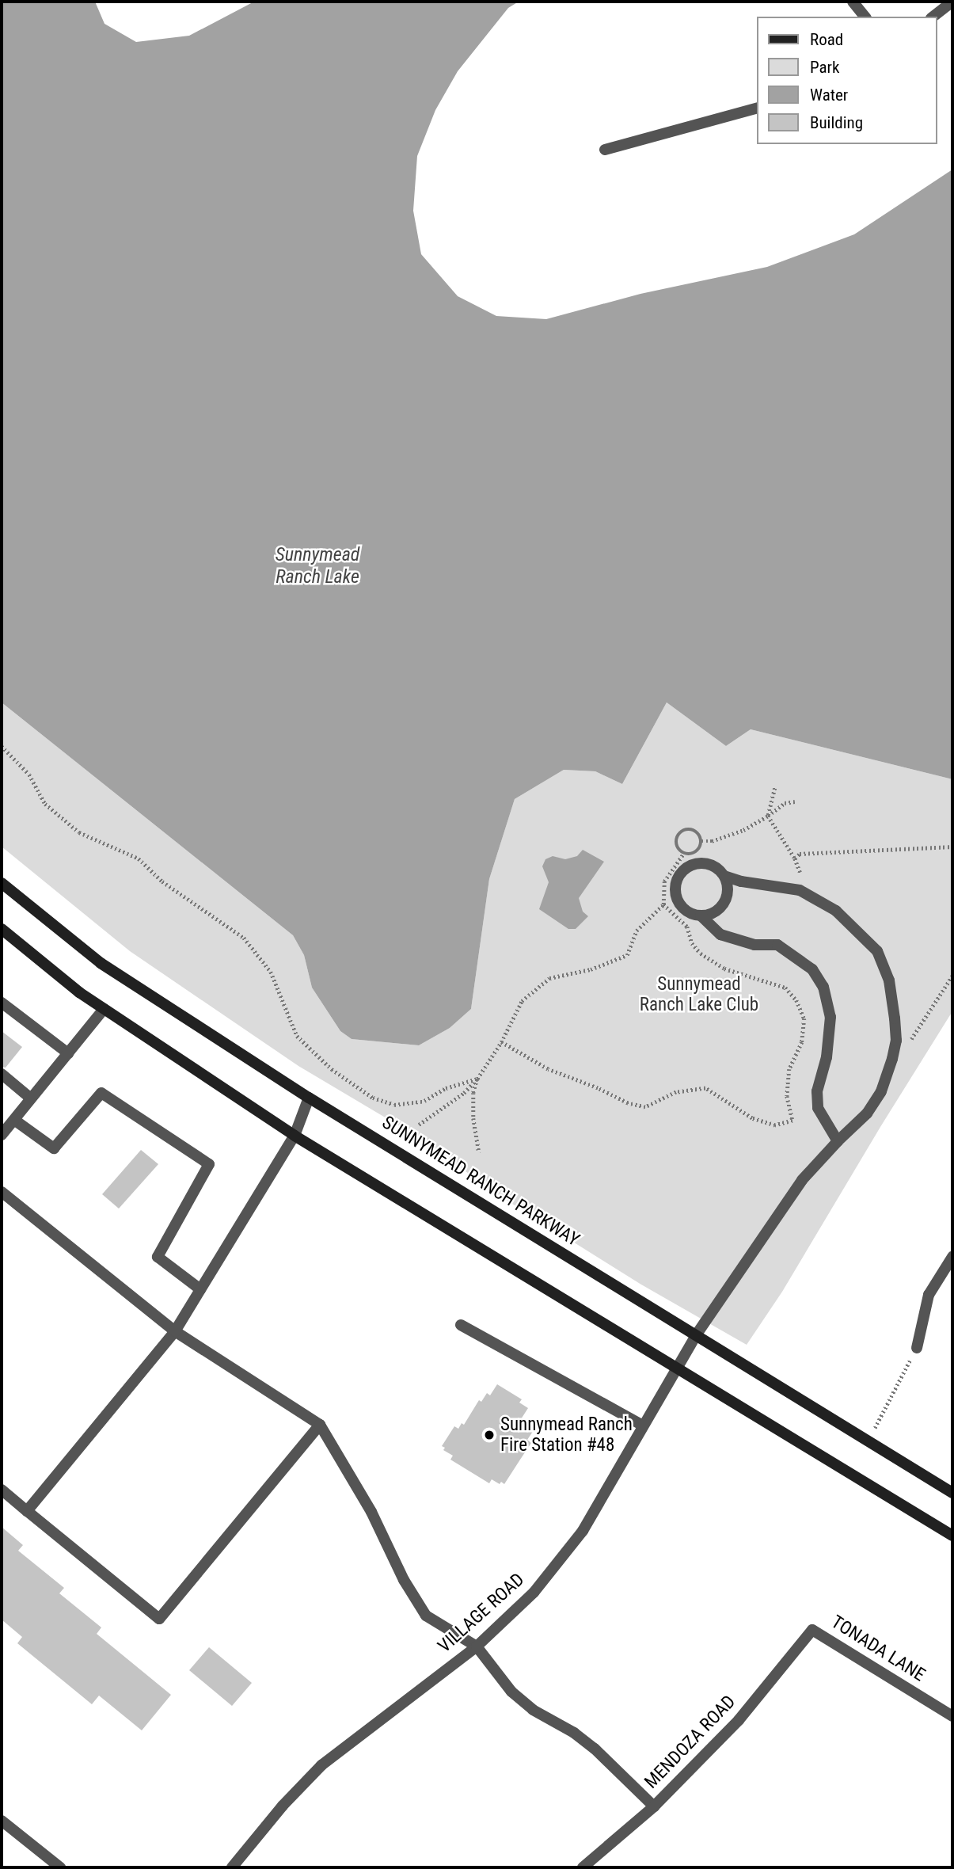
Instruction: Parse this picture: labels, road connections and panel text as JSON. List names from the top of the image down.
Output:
{
  "streets": {
    "main road": ["SUNNYMEAD RANCH PARKWAY"],
    "street": ["VILLAGE ROAD", "TONADA LANE", "MENDOZA ROAD"]
  },
  "crossings": [
    ["SUNNYMEAD RANCH PARKWAY", "VILLAGE ROAD"],
    ["TONADA LANE", "MENDOZA ROAD"]
  ],
  "water": ["Sunnymead Ranch Lake"],
  "parks": ["Sunnymead Ranch Lake Club"],
  "places": ["Sunnymead Ranch Fire Station #48"],
  "legend": [
    "Road",
    "Park",
    "Water",
    "Building"
  ]
}
